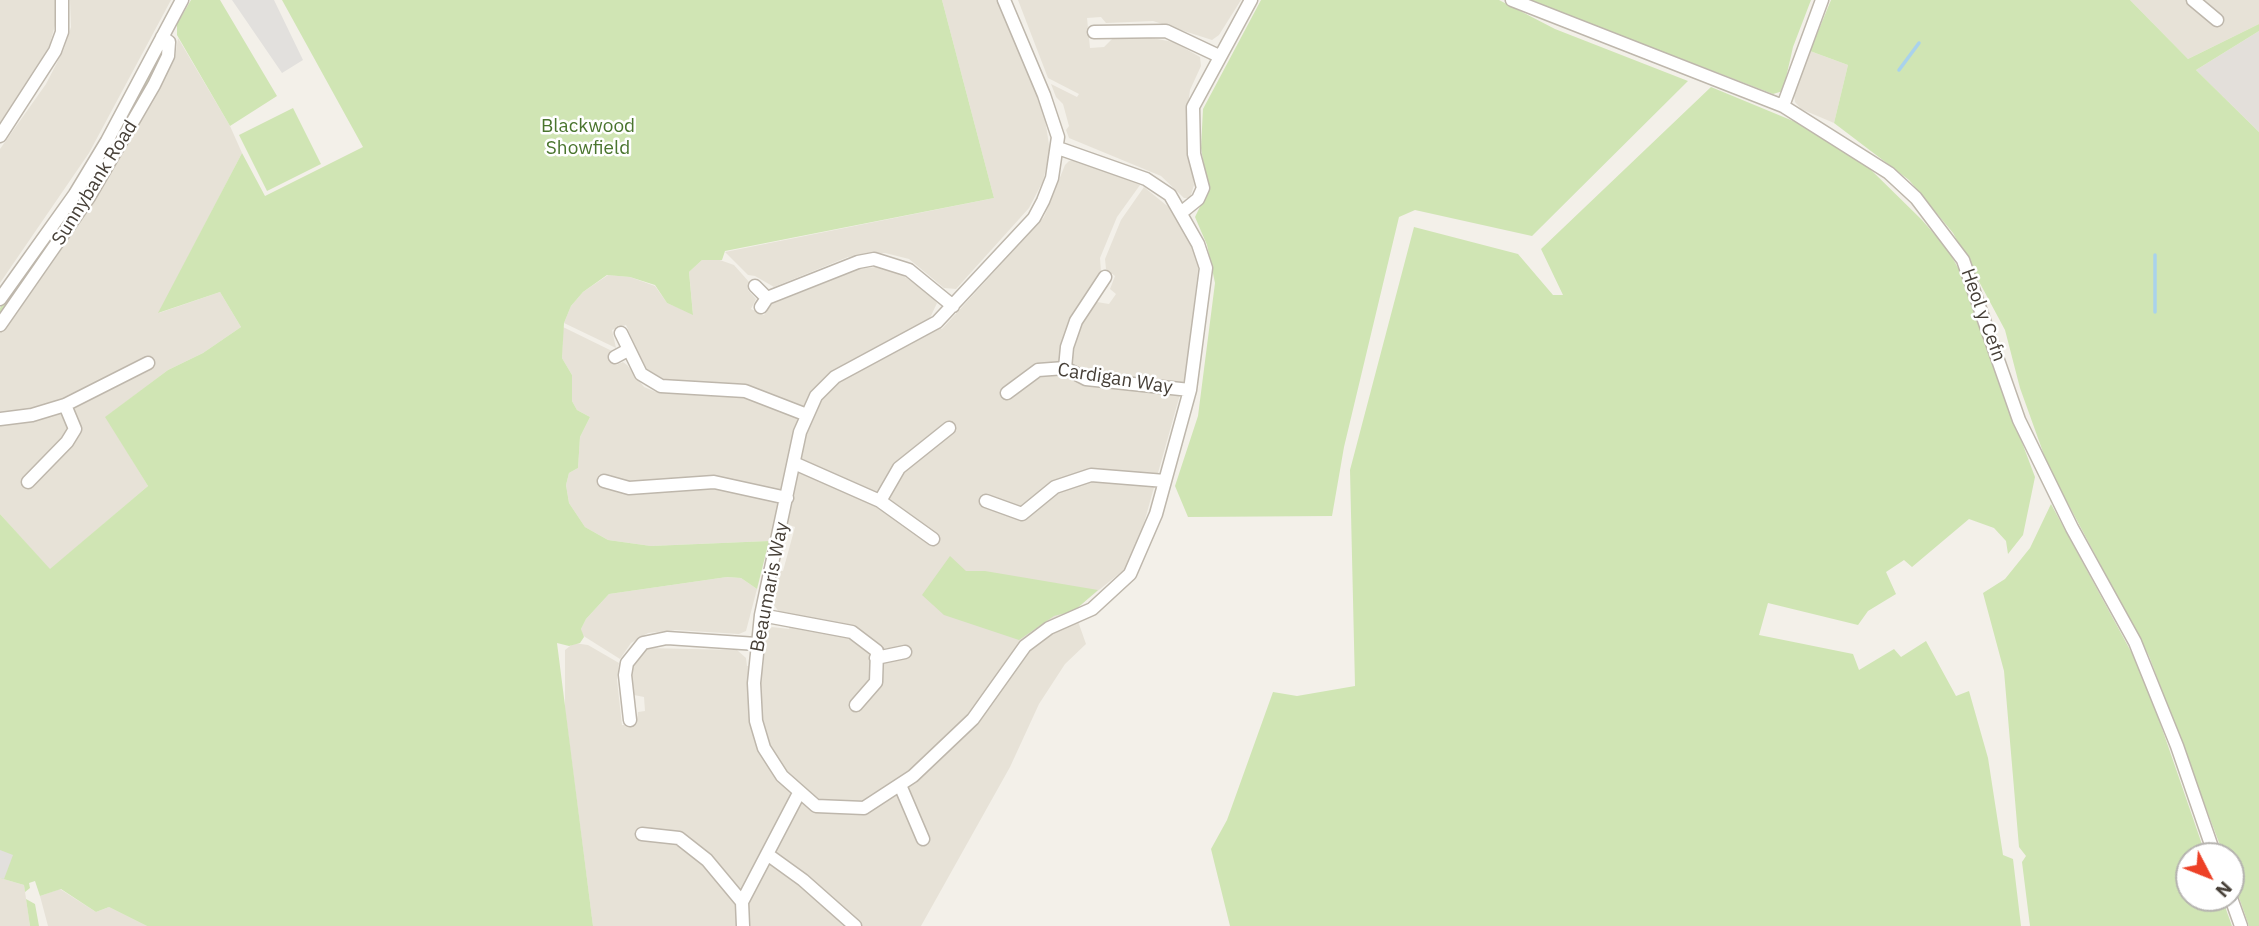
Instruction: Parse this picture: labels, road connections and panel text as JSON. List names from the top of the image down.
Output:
{
  "streets": {
    "street": [
      "Sunnybank Road",
      "Heol y Cefn",
      "Cardigan Way",
      "Beaumaris Way"
    ]
  },
  "crossings": [
    ["Cardigan Way", "Beaumaris Way"]
  ],
  "parks": ["Blackwood Showfield"],
  "north": "bottom right"
}
